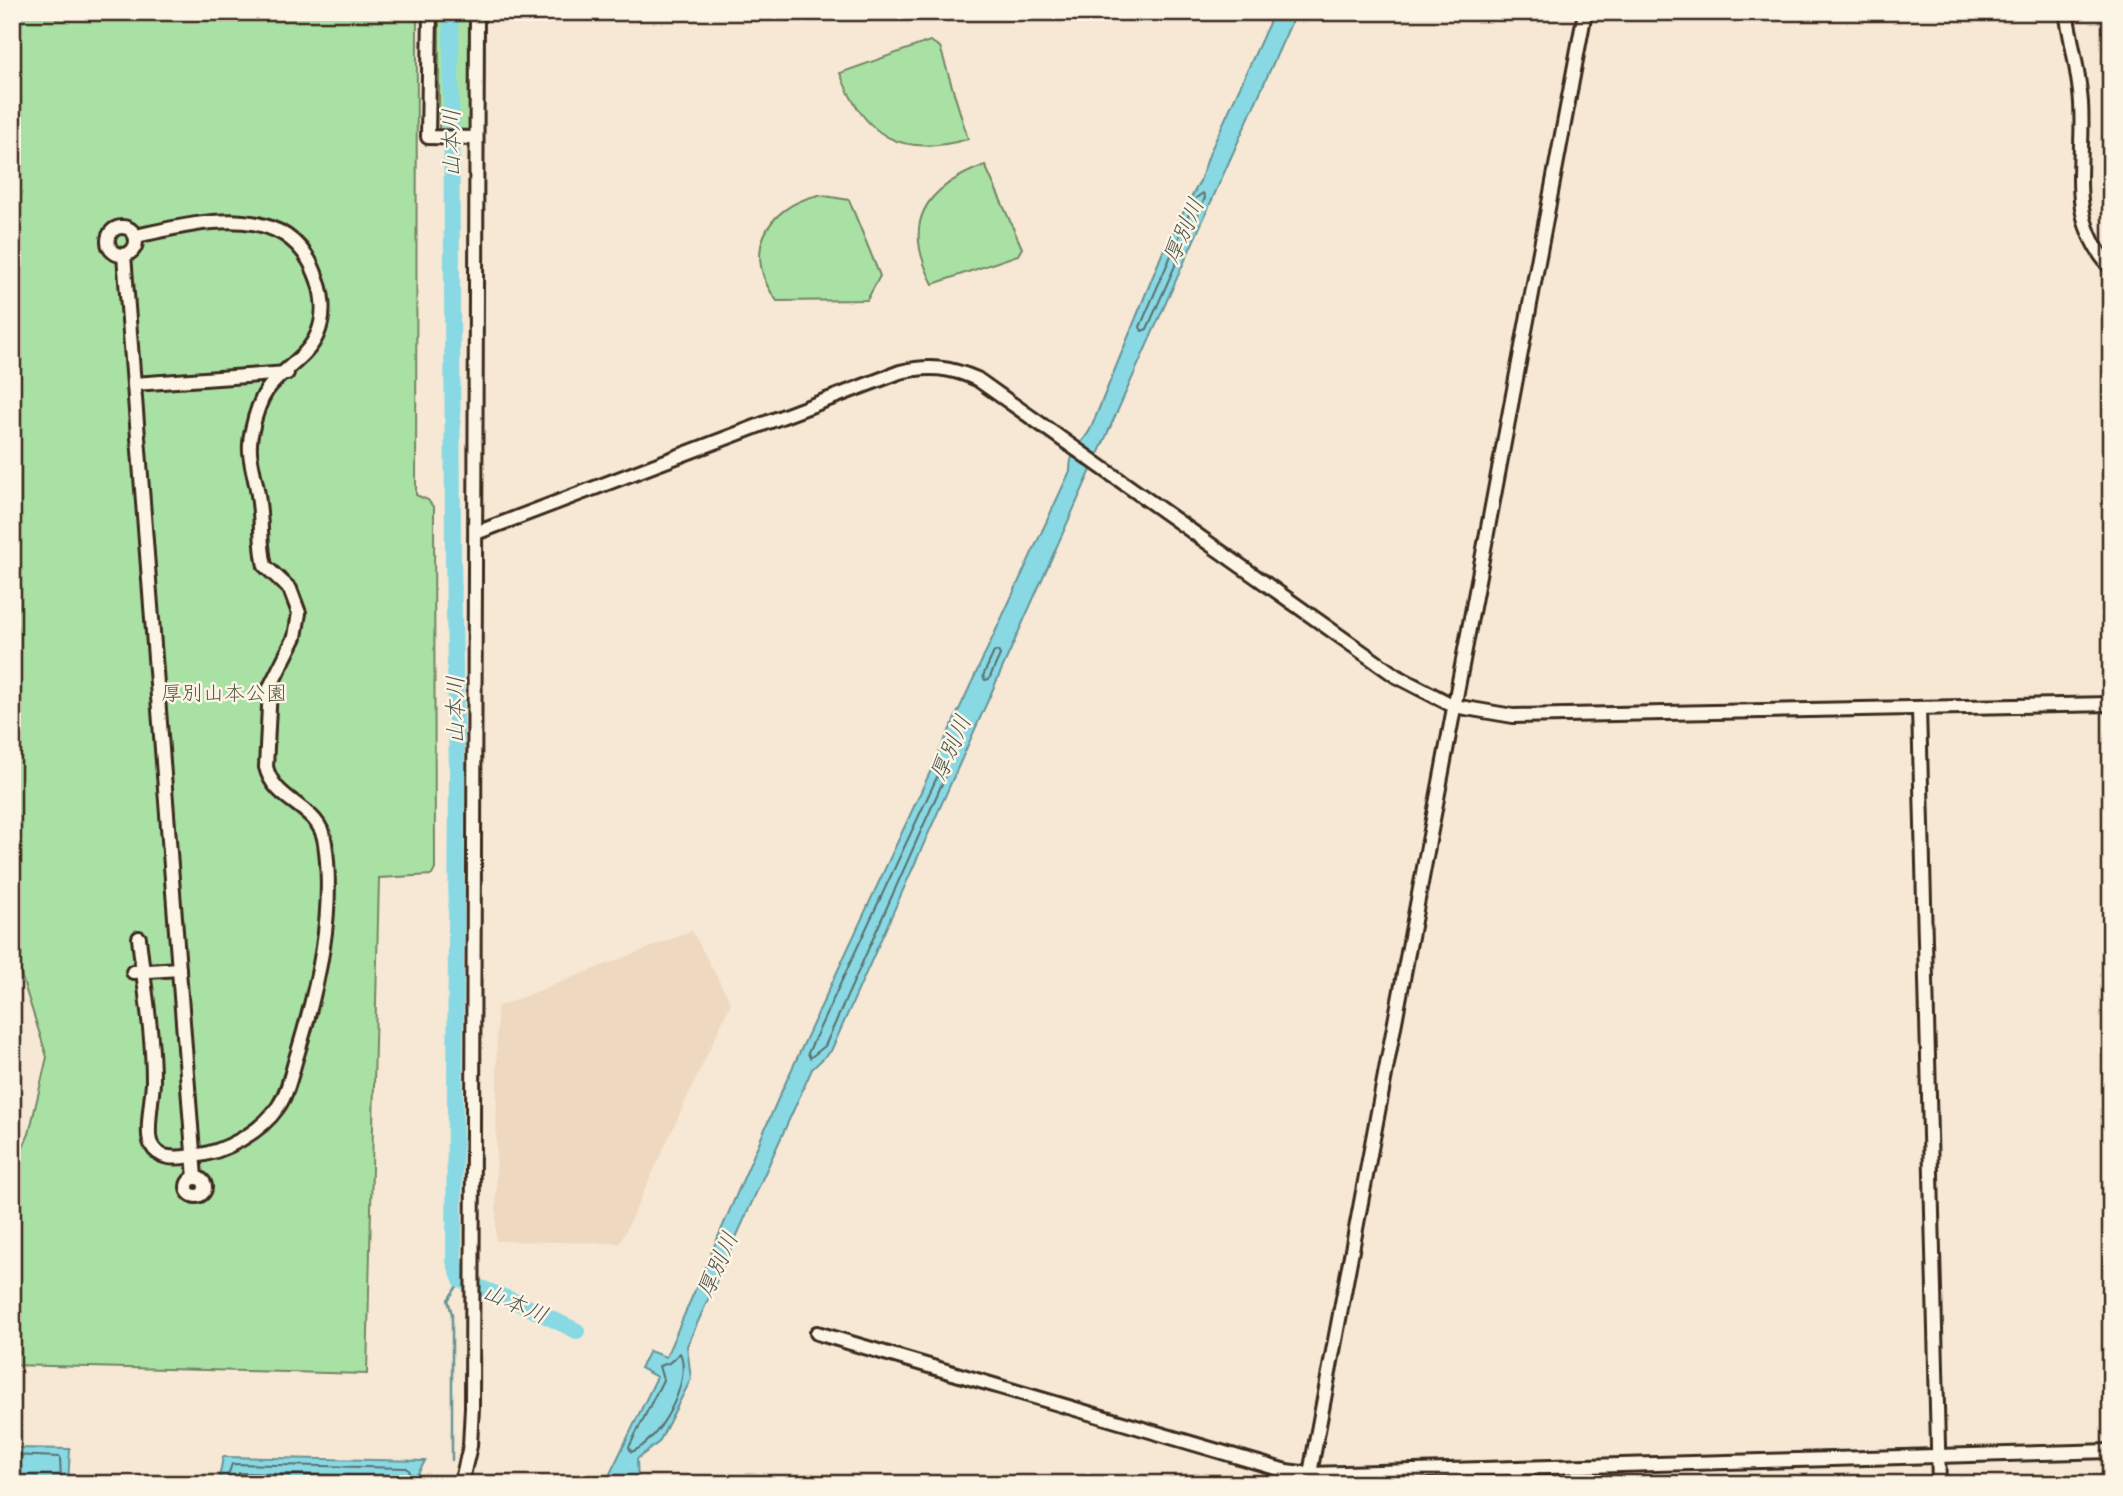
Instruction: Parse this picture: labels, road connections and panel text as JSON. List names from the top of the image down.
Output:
{
  "water": ["山本川", "厚別川"],
  "parks": ["厚別山本公園"]
}
